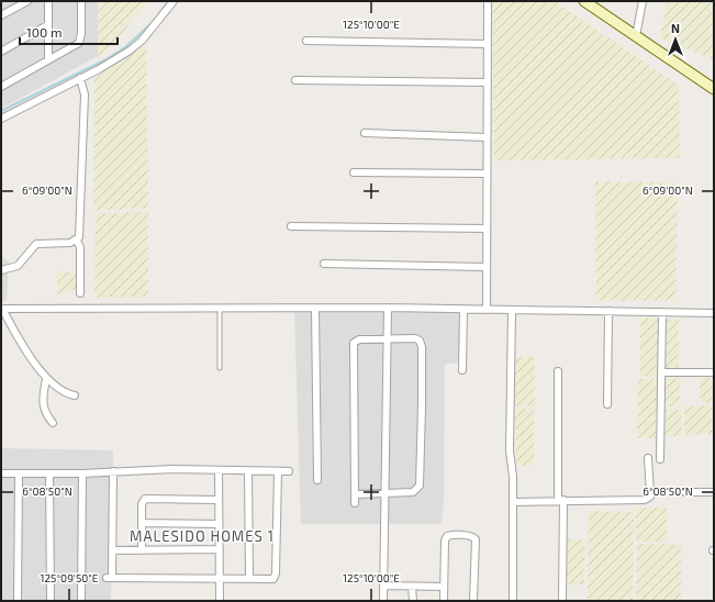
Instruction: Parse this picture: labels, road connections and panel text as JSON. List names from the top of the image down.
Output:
{
  "districts": ["MALESIDO HOMES 1"],
  "scale_bar": "100 m",
  "north": "top",
  "coordinates": [
    "125°10'00\"E",
    "6°09'00\"N",
    "6°08'50\"N",
    "125°09'50\"E"
  ]
}
